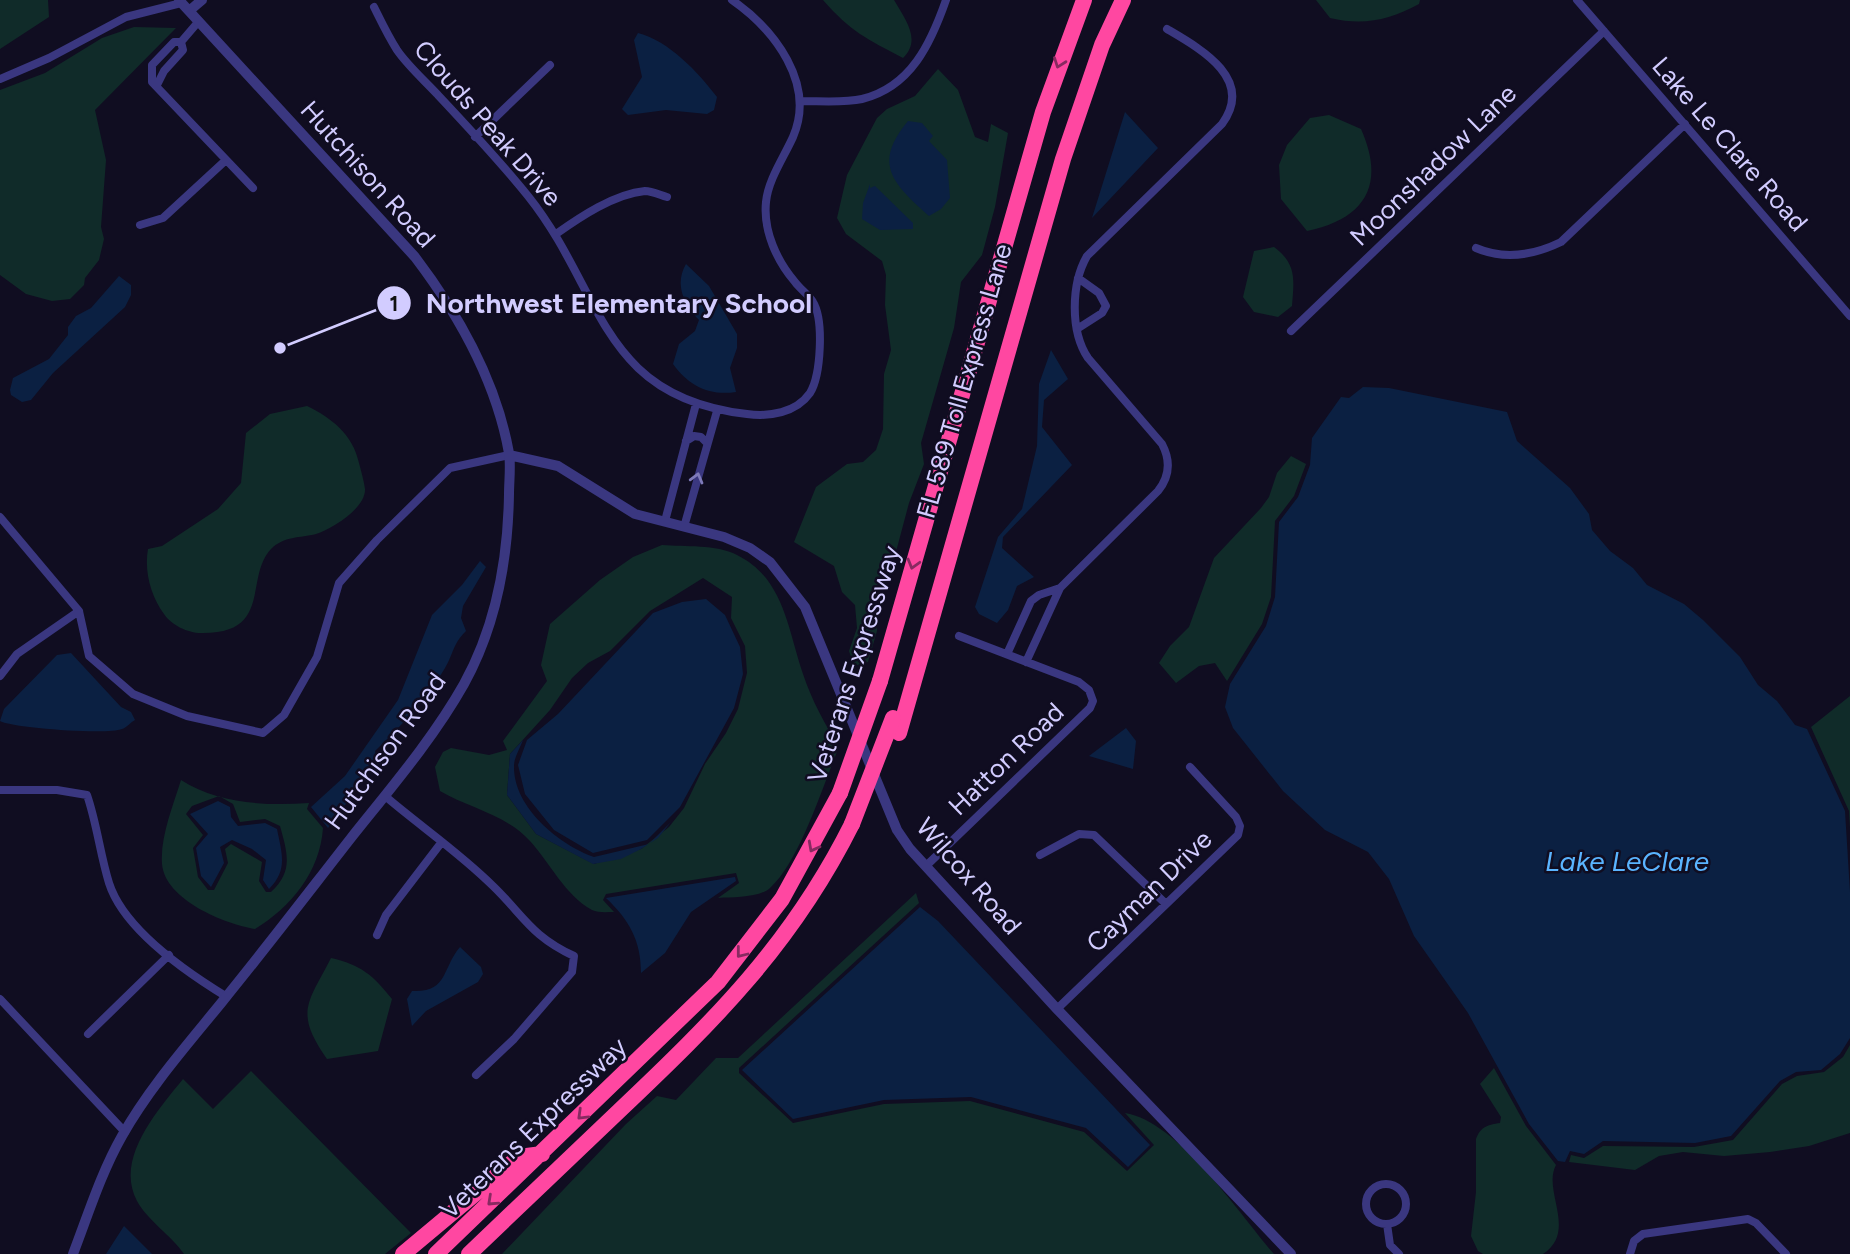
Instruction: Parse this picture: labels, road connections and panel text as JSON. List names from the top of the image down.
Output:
{
  "streets": {
    "highway": ["FL 589 Toll Express Lane", "Veterans Expressway"],
    "street": [
      "Clouds Peak Drive",
      "Lake Le Clare Road",
      "Moonshadow Lane",
      "Hutchison Road",
      "Hatton Road",
      "Wilcox Road",
      "Cayman Drive"
    ]
  },
  "crossings": [
    ["Lake Le Clare Road", "Moonshadow Lane"],
    ["Hutchison Road", "Wilcox Road"],
    ["Hatton Road", "Wilcox Road"],
    ["Wilcox Road", "Cayman Drive"]
  ],
  "water": ["Lake LeClare"],
  "places": ["Northwest Elementary School"]
}
